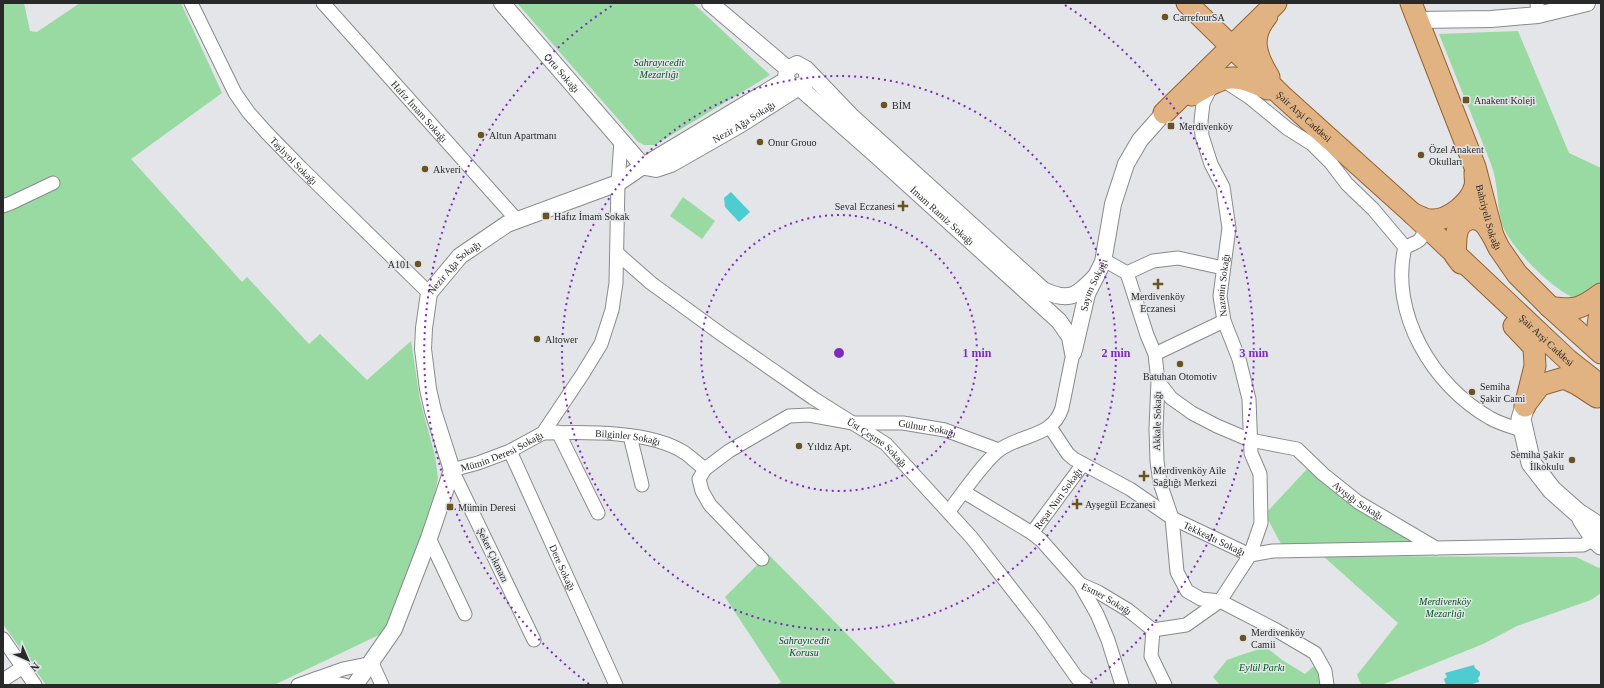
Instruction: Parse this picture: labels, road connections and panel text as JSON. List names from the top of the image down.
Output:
{
  "streets": {
    "main road": ["Şair Arşi Caddesi", "Bahriyeli Sokağı", "Sayım Sokağı"],
    "street": [
      "Orta Sokağı",
      "Hafız İmam Sokağı",
      "Nezir Ağa Sokağı",
      "Taşlıyol Sokağı",
      "İmam Ramiz Sokağı",
      "Nazenin Sokağı",
      "Akkale Sokağı",
      "Gülnur Sokağı",
      "Bilginler Sokağı",
      "Üst Çeşme Sokağı",
      "Mümin Deresi Sokağı",
      "Reşat Nuri Sokağı",
      "Ayışığı Sokağı",
      "Tekkealtı Sokağı",
      "Şeker Çıkmazı",
      "Dere Sokağı",
      "Esmer Sokağı"
    ]
  },
  "crossings": [
    ["Orta Sokağı", "Nezir Ağa Sokağı"],
    ["Hafız İmam Sokağı", "Nezir Ağa Sokağı"],
    ["Şair Arşi Caddesi", "Sayım Sokağı"],
    ["Şair Arşi Caddesi", "Nazenin Sokağı"],
    ["Nezir Ağa Sokağı", "Taşlıyol Sokağı"],
    ["Nezir Ağa Sokağı", "İmam Ramiz Sokağı"],
    ["Nezir Ağa Sokağı", "Mümin Deresi Sokağı"],
    ["Nezir Ağa Sokağı", "Şeker Çıkmazı"],
    ["İmam Ramiz Sokağı", "Sayım Sokağı"],
    ["Sayım Sokağı", "Tekkealtı Sokağı"],
    ["Nazenin Sokağı", "Akkale Sokağı"],
    ["Nazenin Sokağı", "Ayışığı Sokağı"],
    ["Nazenin Sokağı", "Tekkealtı Sokağı"],
    ["Akkale Sokağı", "Ayışığı Sokağı"],
    ["Akkale Sokağı", "Tekkealtı Sokağı"],
    ["Gülnur Sokağı", "Üst Çeşme Sokağı"],
    ["Bilginler Sokağı", "Mümin Deresi Sokağı"],
    ["Üst Çeşme Sokağı", "Mümin Deresi Sokağı"],
    ["Mümin Deresi Sokağı", "Şeker Çıkmazı"],
    ["Mümin Deresi Sokağı", "Dere Sokağı"],
    ["Reşat Nuri Sokağı", "Tekkealtı Sokağı"],
    ["Reşat Nuri Sokağı", "Esmer Sokağı"],
    ["Ayışığı Sokağı", "Tekkealtı Sokağı"]
  ],
  "parks": [
    "Sahrayıcedit Mezarlığı",
    "Merdivenköy Mezarlığı",
    "Sahrayıcedit Korusu",
    "Eylül Parkı"
  ],
  "places": {
    "other": [
      "CarrefourSA",
      "BİM",
      "Altun Apartmanı",
      "Onur Grouo",
      "Özel Anakent Okulları",
      "Akveri",
      "A101",
      "Altower",
      "Batuhan Otomotiv",
      "Semiha Şakir Cami",
      "Yıldız Apt.",
      "Semiha Şakir İlkokulu",
      "Merdivenköy Camii"
    ],
    "transit": [
      "Anakent Koleji",
      "Merdivenköy",
      "Hafız İmam Sokak",
      "Mümin Deresi"
    ],
    "health": [
      "Seval Eczanesi",
      "Merdivenköy Eczanesi",
      "Merdivenköy Aile Sağlığı Merkezi",
      "Ayşegül Eczanesi"
    ]
  },
  "north": "bottom right",
  "rings": ["1 min", "2 min", "3 min"]
}
